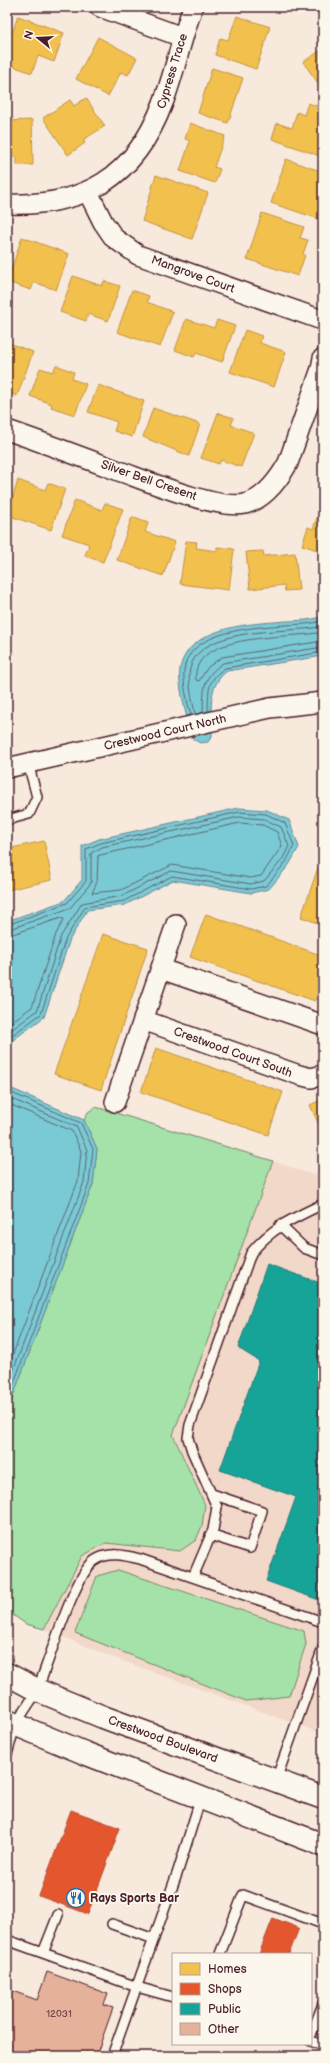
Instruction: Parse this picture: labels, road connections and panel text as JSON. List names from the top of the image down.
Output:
{
  "streets": {
    "main road": ["Crestwood Boulevard"],
    "street": [
      "Cypress Trace",
      "Mangrove Court",
      "Silver Bell Cresent",
      "Crestwood Court North",
      "Crestwood Court South"
    ]
  },
  "crossings": [
    ["Cypress Trace", "Mangrove Court"]
  ],
  "places": {
    "restaurant": ["Rays Sports Bar"]
  },
  "house_numbers": ["12031"],
  "legend": [
    "Homes",
    "Shops",
    "Public",
    "Other"
  ],
  "north": "left"
}
